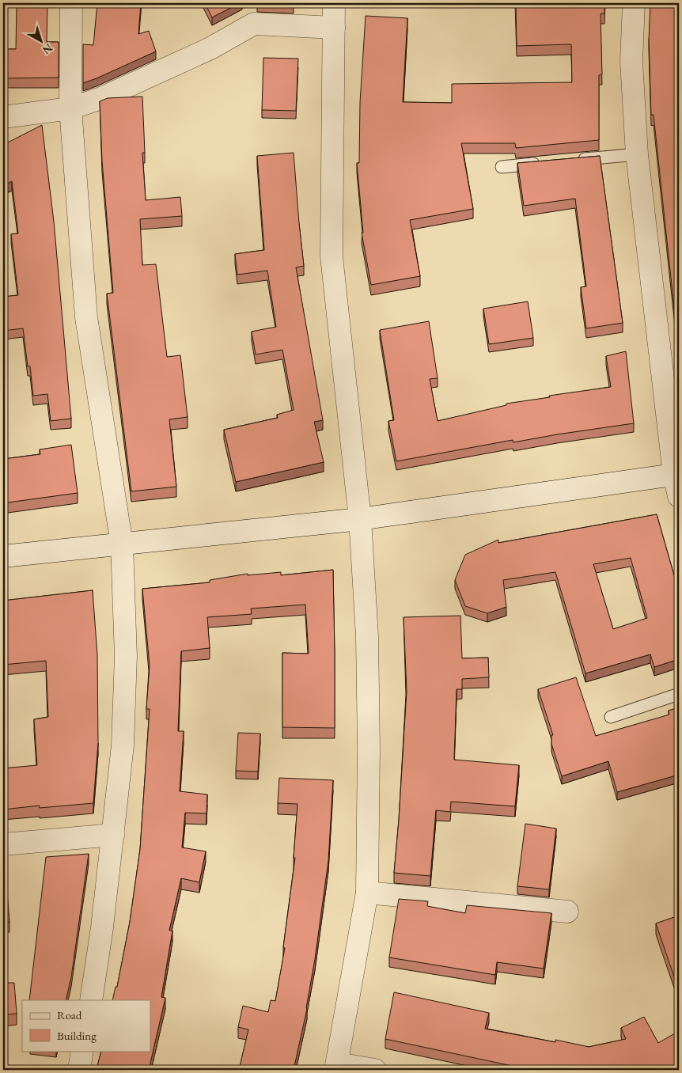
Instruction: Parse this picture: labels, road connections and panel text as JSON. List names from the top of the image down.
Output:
{
  "legend": ["Road", "Building"],
  "north": "bottom right"
}
